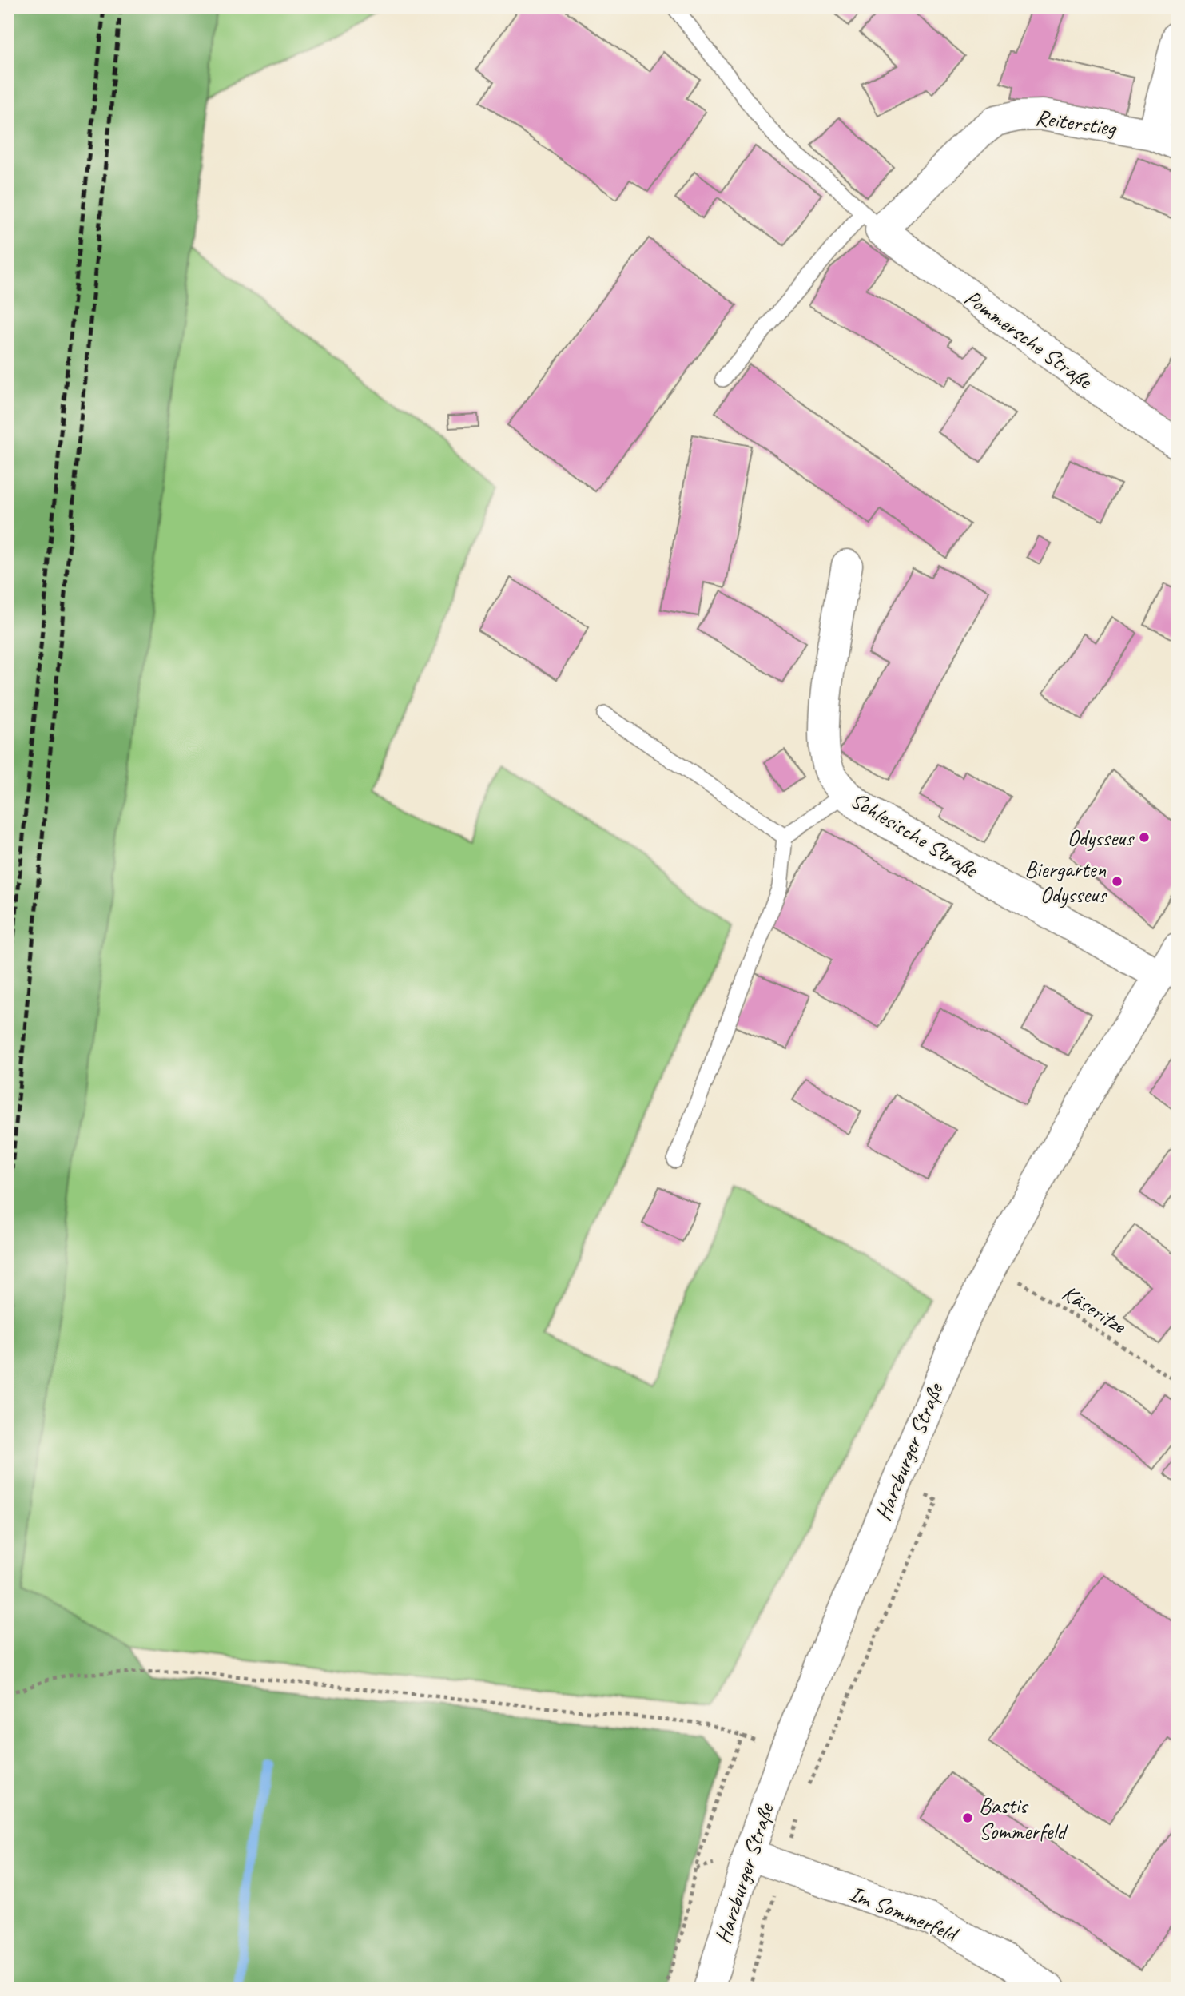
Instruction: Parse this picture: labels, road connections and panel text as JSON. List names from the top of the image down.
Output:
{
  "streets": {
    "street": [
      "Reiterstieg",
      "Pommersche Straße",
      "Schlesische Straße",
      "Harzburger Straße",
      "Im Sommerfeld"
    ],
    "path": ["Käseritze"]
  },
  "crossings": [
    ["Reiterstieg", "Pommersche Straße"],
    ["Schlesische Straße", "Harzburger Straße"],
    ["Käseritze", "Harzburger Straße"],
    ["Harzburger Straße", "Im Sommerfeld"]
  ],
  "places": ["Odysseus", "Biergarten Odysseus", "Bastis Sommerfeld"]
}
